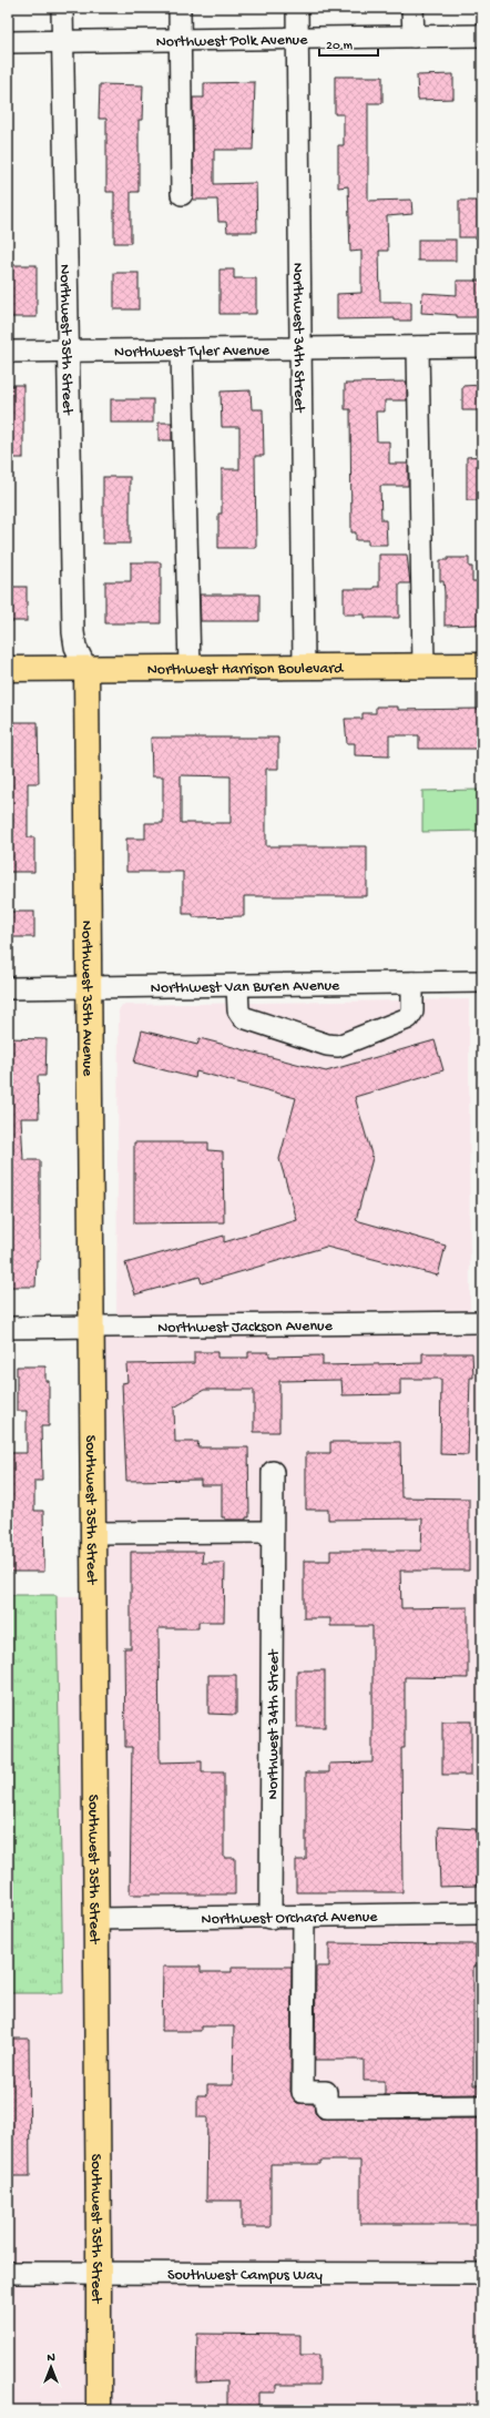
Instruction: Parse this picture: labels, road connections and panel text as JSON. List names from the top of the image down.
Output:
{
  "streets": {
    "main road": ["Northwest Harrison Boulevard", "Northwest 35th Avenue", "Southwest 35th Street"],
    "street": [
      "Northwest Polk Avenue",
      "Northwest 34th Street",
      "Northwest 35th Street",
      "Northwest Tyler Avenue",
      "Northwest Van Buren Avenue",
      "Northwest Jackson Avenue",
      "Northwest Orchard Avenue",
      "Southwest Campus Way"
    ]
  },
  "crossings": [
    ["Northwest Polk Avenue", "Northwest 34th Street"],
    ["Northwest Polk Avenue", "Northwest 35th Street"],
    ["Northwest 34th Street", "Northwest Tyler Avenue"],
    ["Northwest 34th Street", "Northwest Harrison Boulevard"],
    ["Northwest 34th Street", "Northwest Orchard Avenue"],
    ["Northwest 35th Street", "Northwest Tyler Avenue"],
    ["Northwest 35th Street", "Northwest Harrison Boulevard"],
    ["Northwest 35th Street", "Northwest 35th Avenue"],
    ["Northwest Harrison Boulevard", "Northwest 35th Avenue"],
    ["Northwest Van Buren Avenue", "Northwest 35th Avenue"],
    ["Northwest 35th Avenue", "Northwest Jackson Avenue"],
    ["Northwest 35th Avenue", "Southwest 35th Street"],
    ["Northwest Jackson Avenue", "Southwest 35th Street"],
    ["Southwest 35th Street", "Northwest Orchard Avenue"],
    ["Southwest 35th Street", "Southwest Campus Way"]
  ],
  "scale_bar": "20 m",
  "north": "top"
}
